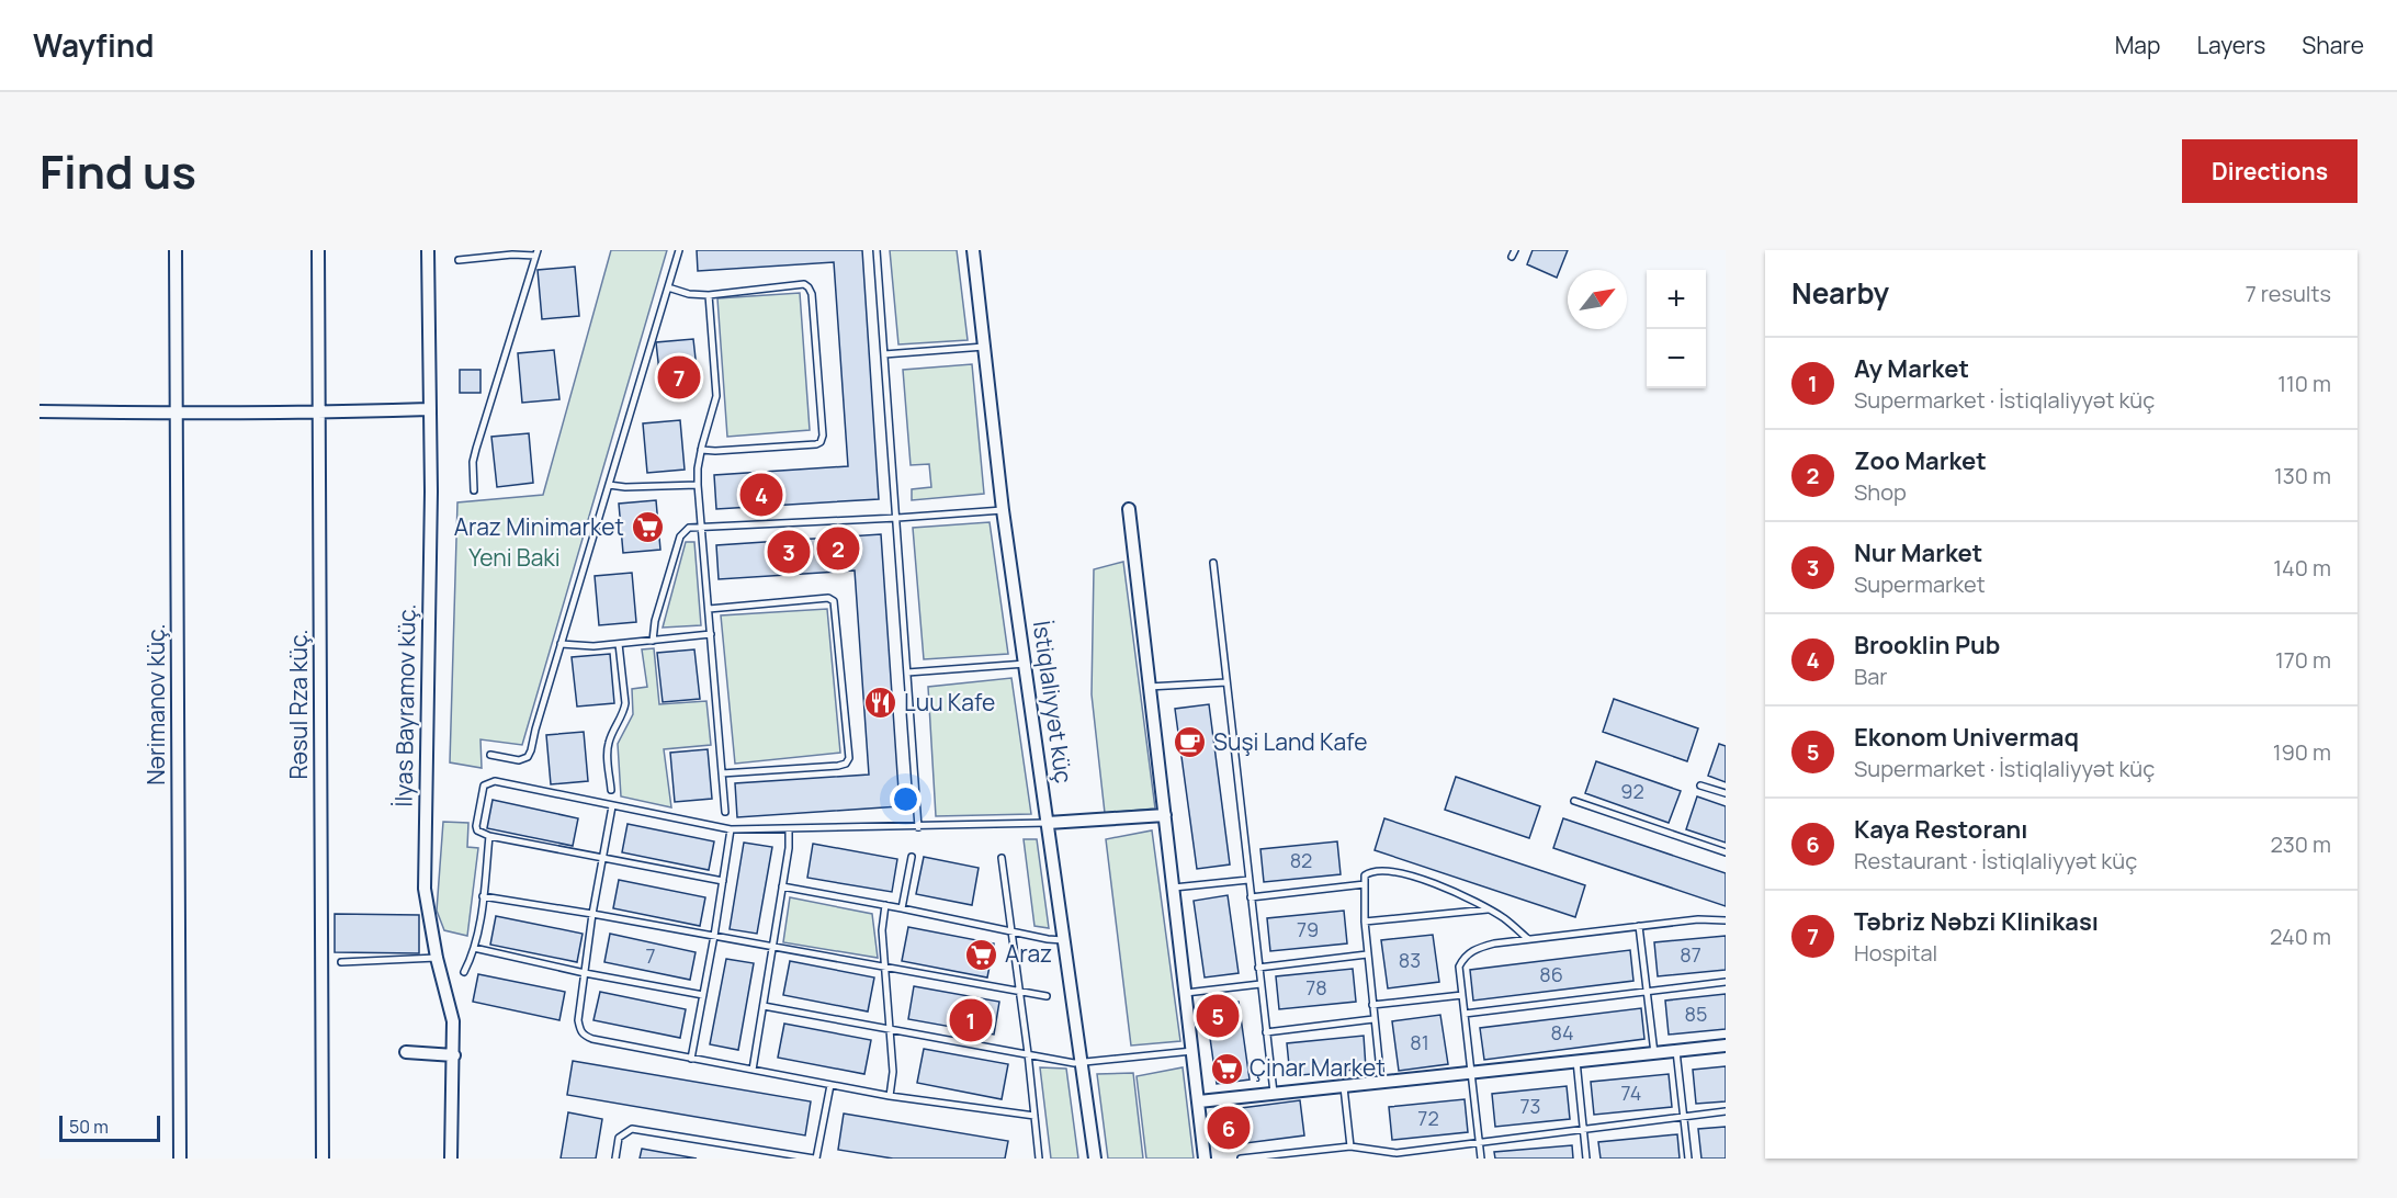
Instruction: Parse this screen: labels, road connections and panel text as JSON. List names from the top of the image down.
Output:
{
  "streets": {
    "street": [
      "İstiqlaliyyət küç",
      "Nərimanov küç.",
      "Rəsul Rza küç.",
      "İlyas Bayramov küç."
    ]
  },
  "parks": ["Yeni Baki"],
  "places": {
    "supermarket": ["Araz Minimarket", "Araz", "Çinar Market"],
    "restaurant": ["Luu Kafe"],
    "cafe": ["Suşi Land Kafe"]
  },
  "house_numbers": [
    "92",
    "82",
    "79",
    "87",
    "7",
    "83",
    "86",
    "78",
    "85",
    "84",
    "81",
    "74",
    "73",
    "72"
  ],
  "scale_bar": "50 m",
  "north": "top right",
  "page": {
    "header": "Wayfind",
    "nav": ["Map", "Layers", "Share"],
    "title": "Find us",
    "buttons": "Directions",
    "heading": ["Nearby", "7 results"],
    "map_buttons": ["+", "−"],
    "list": [
      {
        "mark": "1",
        "name": "Ay Market",
        "note": "Supermarket · İstiqlaliyyət küç",
        "value": "110 m"
      },
      {
        "mark": "2",
        "name": "Zoo Market",
        "note": "Shop",
        "value": "130 m"
      },
      {
        "mark": "3",
        "name": "Nur Market",
        "note": "Supermarket",
        "value": "140 m"
      },
      {
        "mark": "4",
        "name": "Brooklin Pub",
        "note": "Bar",
        "value": "170 m"
      },
      {
        "mark": "5",
        "name": "Ekonom Univermaq",
        "note": "Supermarket · İstiqlaliyyət küç",
        "value": "190 m"
      },
      {
        "mark": "6",
        "name": "Kaya Restoranı",
        "note": "Restaurant · İstiqlaliyyət küç",
        "value": "230 m"
      },
      {
        "mark": "7",
        "name": "Təbriz Nəbzi Klinikası",
        "note": "Hospital",
        "value": "240 m"
      }
    ],
    "pins": [
      "7",
      "4",
      "2",
      "3",
      "5",
      "1",
      "6"
    ],
    "scale": "50 m"
  }
}
